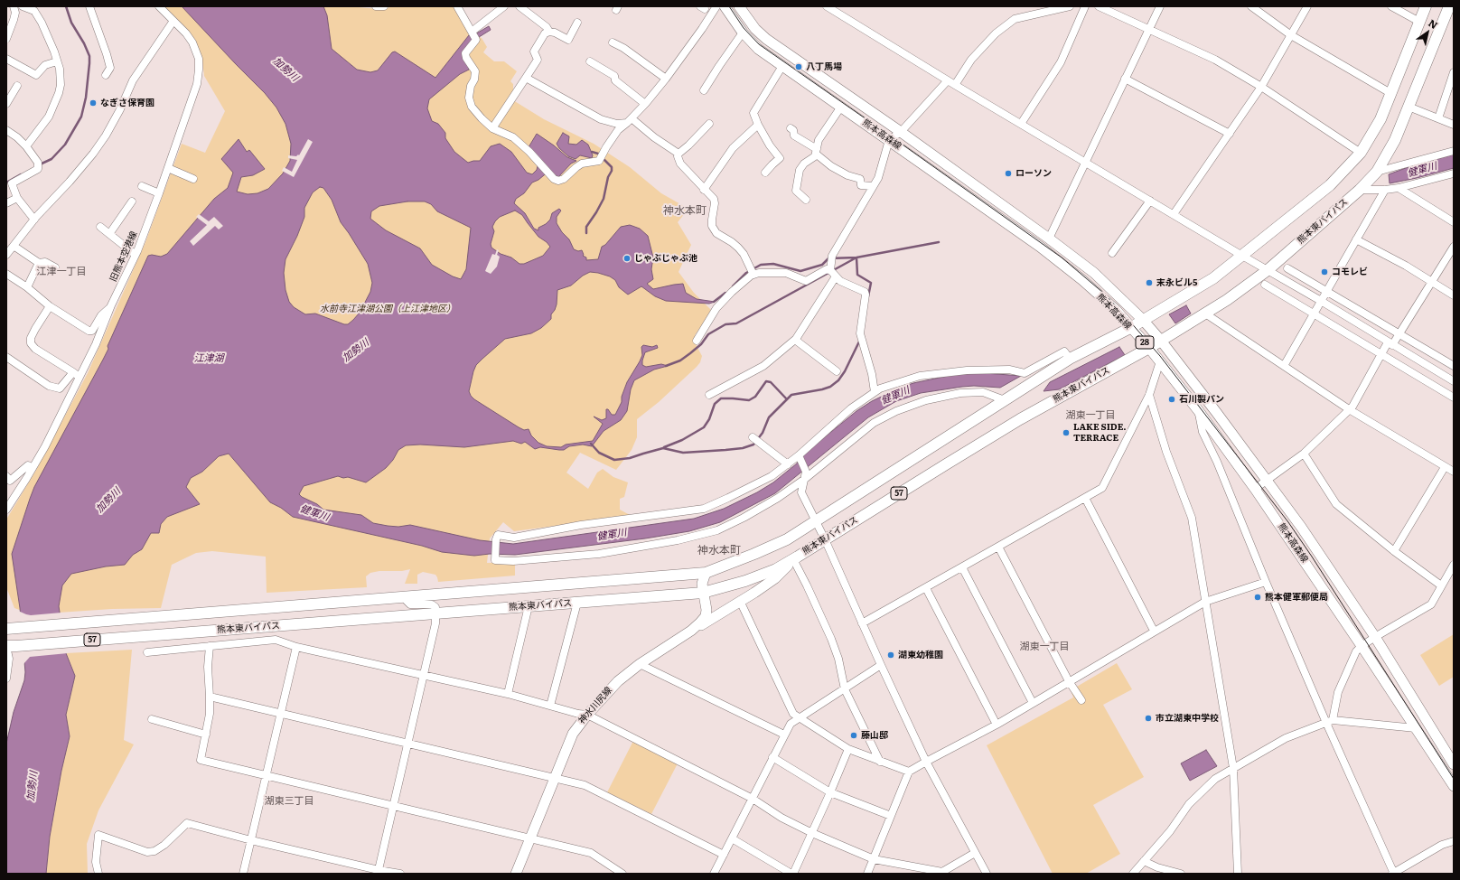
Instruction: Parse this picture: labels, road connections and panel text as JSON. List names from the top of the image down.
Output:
{
  "streets": {
    "highway": ["熊本東バイパス", "57"],
    "main road": ["熊本高森線", "28", "神水川尻線"],
    "street": ["旧熊本空港線"]
  },
  "crossings": [
    ["熊本高森線", "熊本東バイパス"],
    ["熊本東バイパス", "神水川尻線"]
  ],
  "districts": [
    "神水本町",
    "江津一丁目",
    "湖東一丁目",
    "神水本町",
    "湖東一丁目",
    "湖東三丁目"
  ],
  "water": ["加勢川", "健軍川", "江津湖"],
  "parks": ["水前寺江津湖公園（上江津地区）"],
  "places": [
    "八丁馬場",
    "なぎさ保育園",
    "ローソン",
    "じゃぶじゃぶ池",
    "コモレビ",
    "末永ビル5",
    "石川製パン",
    "LAKE SIDE. TERRACE",
    "熊本健軍郵便局",
    "湖東幼稚園",
    "市立湖東中学校",
    "藤山邸"
  ],
  "north": "top right"
}
